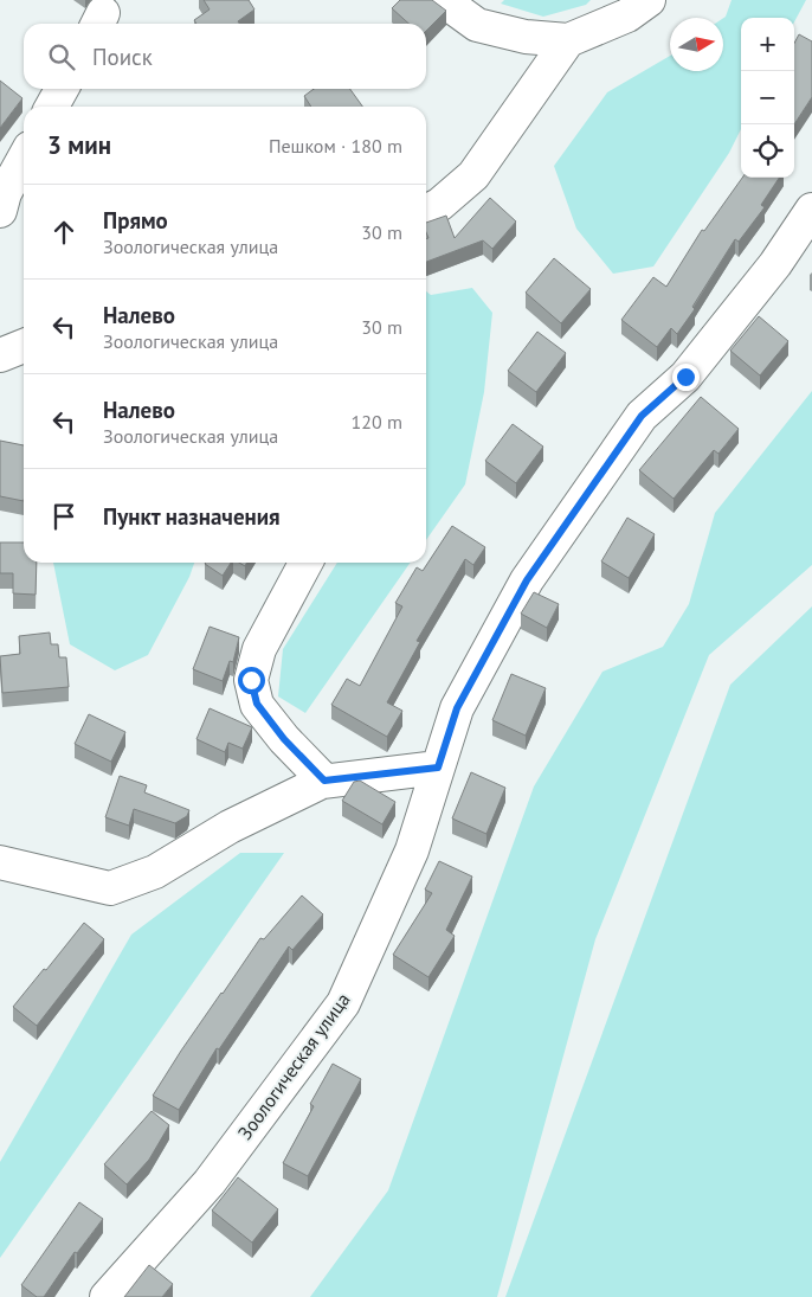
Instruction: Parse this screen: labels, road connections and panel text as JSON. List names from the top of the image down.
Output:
{
  "streets": {
    "street": ["Зоологическая улица"]
  },
  "north": "right",
  "page": {
    "map_buttons": ["+", "−"],
    "search": "Поиск",
    "heading": ["3 мин", "Пешком · 180 m"],
    "list": [
      ["Прямо", "Зоологическая улица", "30 m"],
      ["Налево", "Зоологическая улица", "30 m"],
      ["Налево", "Зоологическая улица", "120 m"],
      "Пункт назначения"
    ]
  }
}
